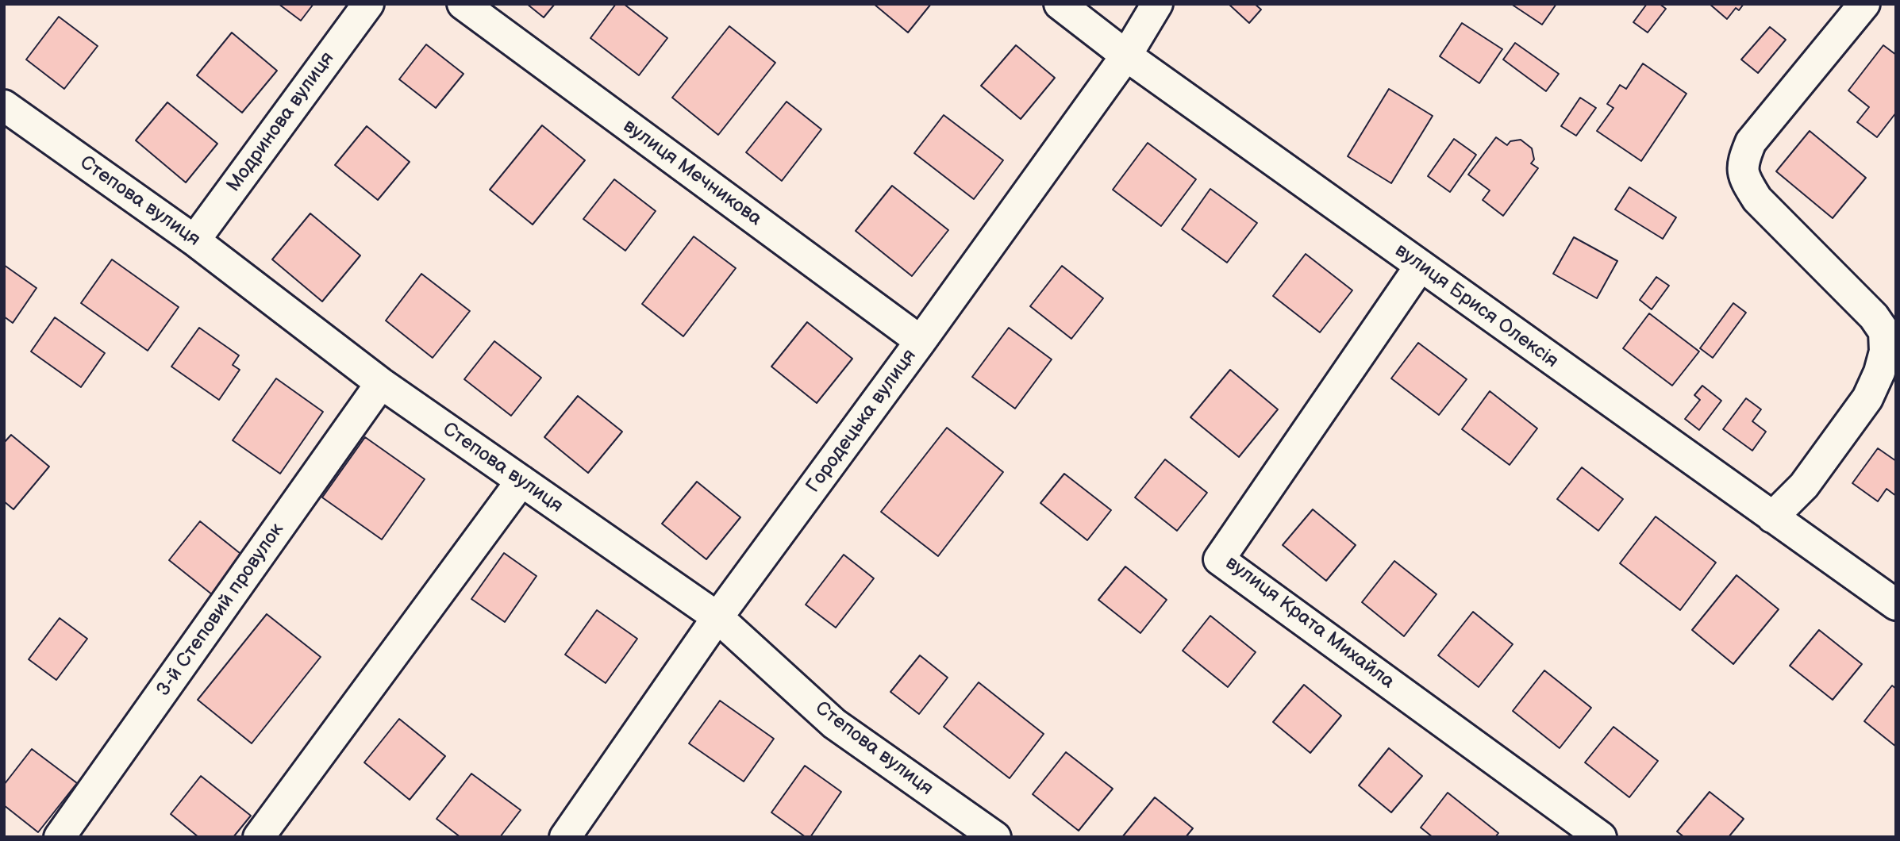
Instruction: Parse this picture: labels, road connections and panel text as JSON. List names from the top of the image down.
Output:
{
  "streets": {
    "street": [
      "Модринова вулиця",
      "вулиця Мечникова",
      "Степова вулиця",
      "вулиця Брися Олексія",
      "Городецька вулиця",
      "3-й Степовий провулок",
      "вулиця Крата Михайла"
    ]
  },
  "crossings": [
    ["Модринова вулиця", "Степова вулиця"],
    ["вулиця Мечникова", "Городецька вулиця"],
    ["Степова вулиця", "Городецька вулиця"],
    ["Степова вулиця", "3-й Степовий провулок"],
    ["вулиця Брися Олексія", "Городецька вулиця"],
    ["вулиця Брися Олексія", "вулиця Крата Михайла"]
  ]
}
